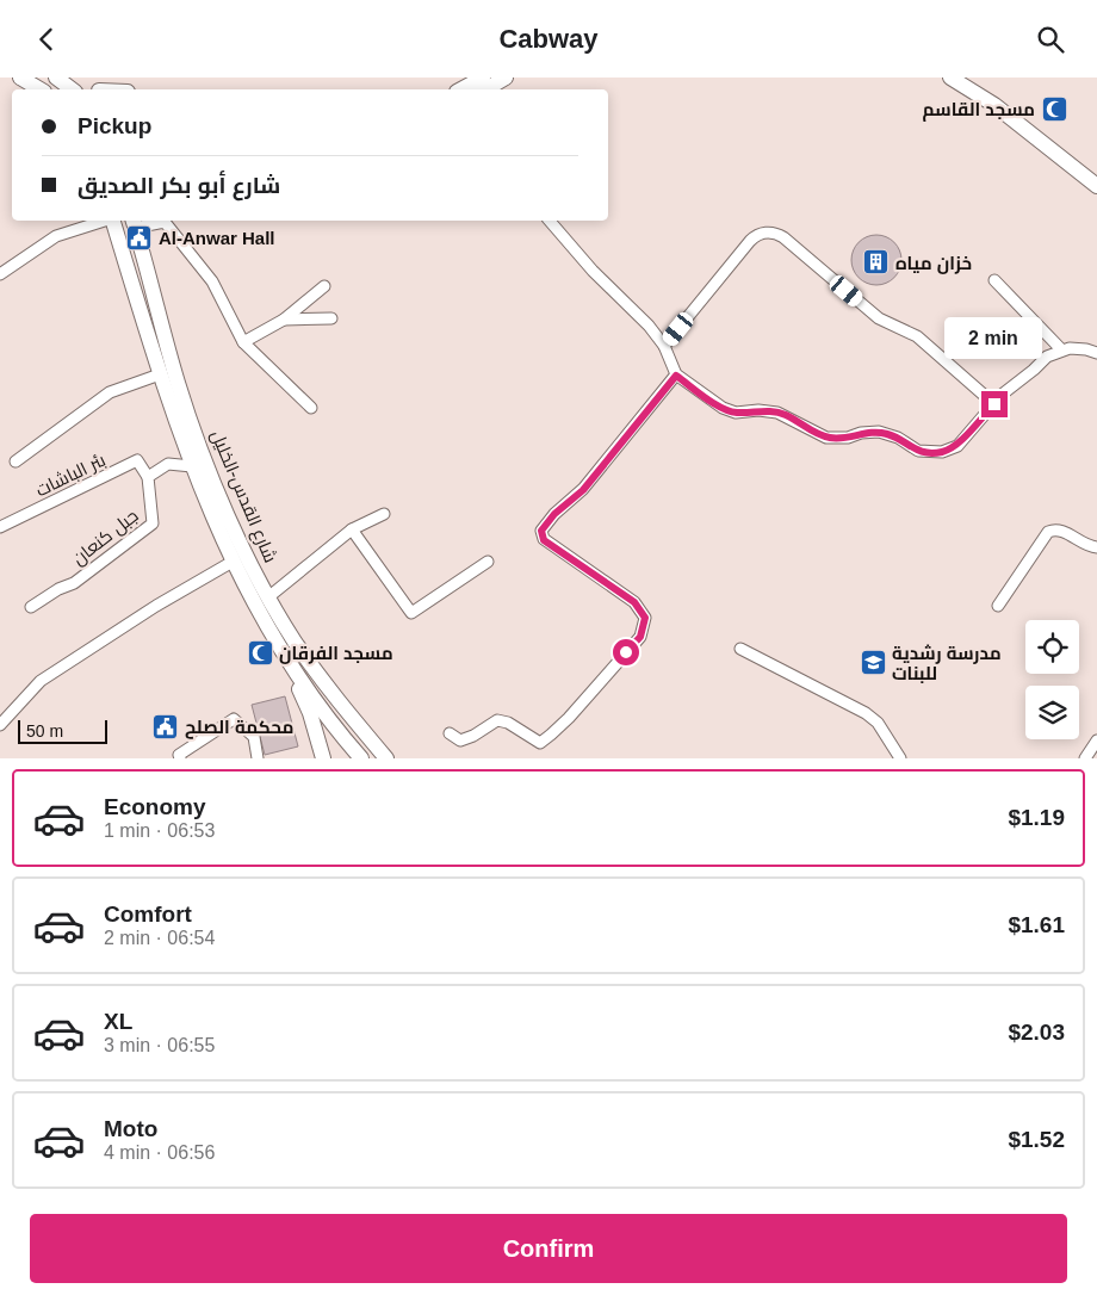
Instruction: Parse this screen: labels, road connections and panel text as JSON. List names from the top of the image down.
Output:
{
  "streets": {
    "main road": ["شارع القدس-الخليل"],
    "street": ["بئر الباشات", "جبل كنعان"]
  },
  "crossings": [
    ["بئر الباشات", "جبل كنعان"]
  ],
  "places": {
    "mosque": ["مسجد القاسم", "مسجد الفرقان"],
    "public building": ["Al-Anwar Hall", "محكمة الصلح"],
    "building": ["خزان مياه"],
    "school or university": ["مدرسة رشدية للبنات"]
  },
  "scale_bar": "50 m",
  "page": {
    "header": "Cabway",
    "banner": ["Pickup", "شارع أبو بكر الصديق"],
    "bubble": "2 min",
    "scale": "50 m",
    "list": [
      {
        "name": "Economy",
        "note": "1 min · 06:53",
        "value": "$1.19"
      },
      {
        "name": "Comfort",
        "note": "2 min · 06:54",
        "value": "$1.61"
      },
      {
        "name": "XL",
        "note": "3 min · 06:55",
        "value": "$2.03"
      },
      {
        "name": "Moto",
        "note": "4 min · 06:56",
        "value": "$1.52"
      }
    ],
    "buttons": "Confirm"
  }
}
